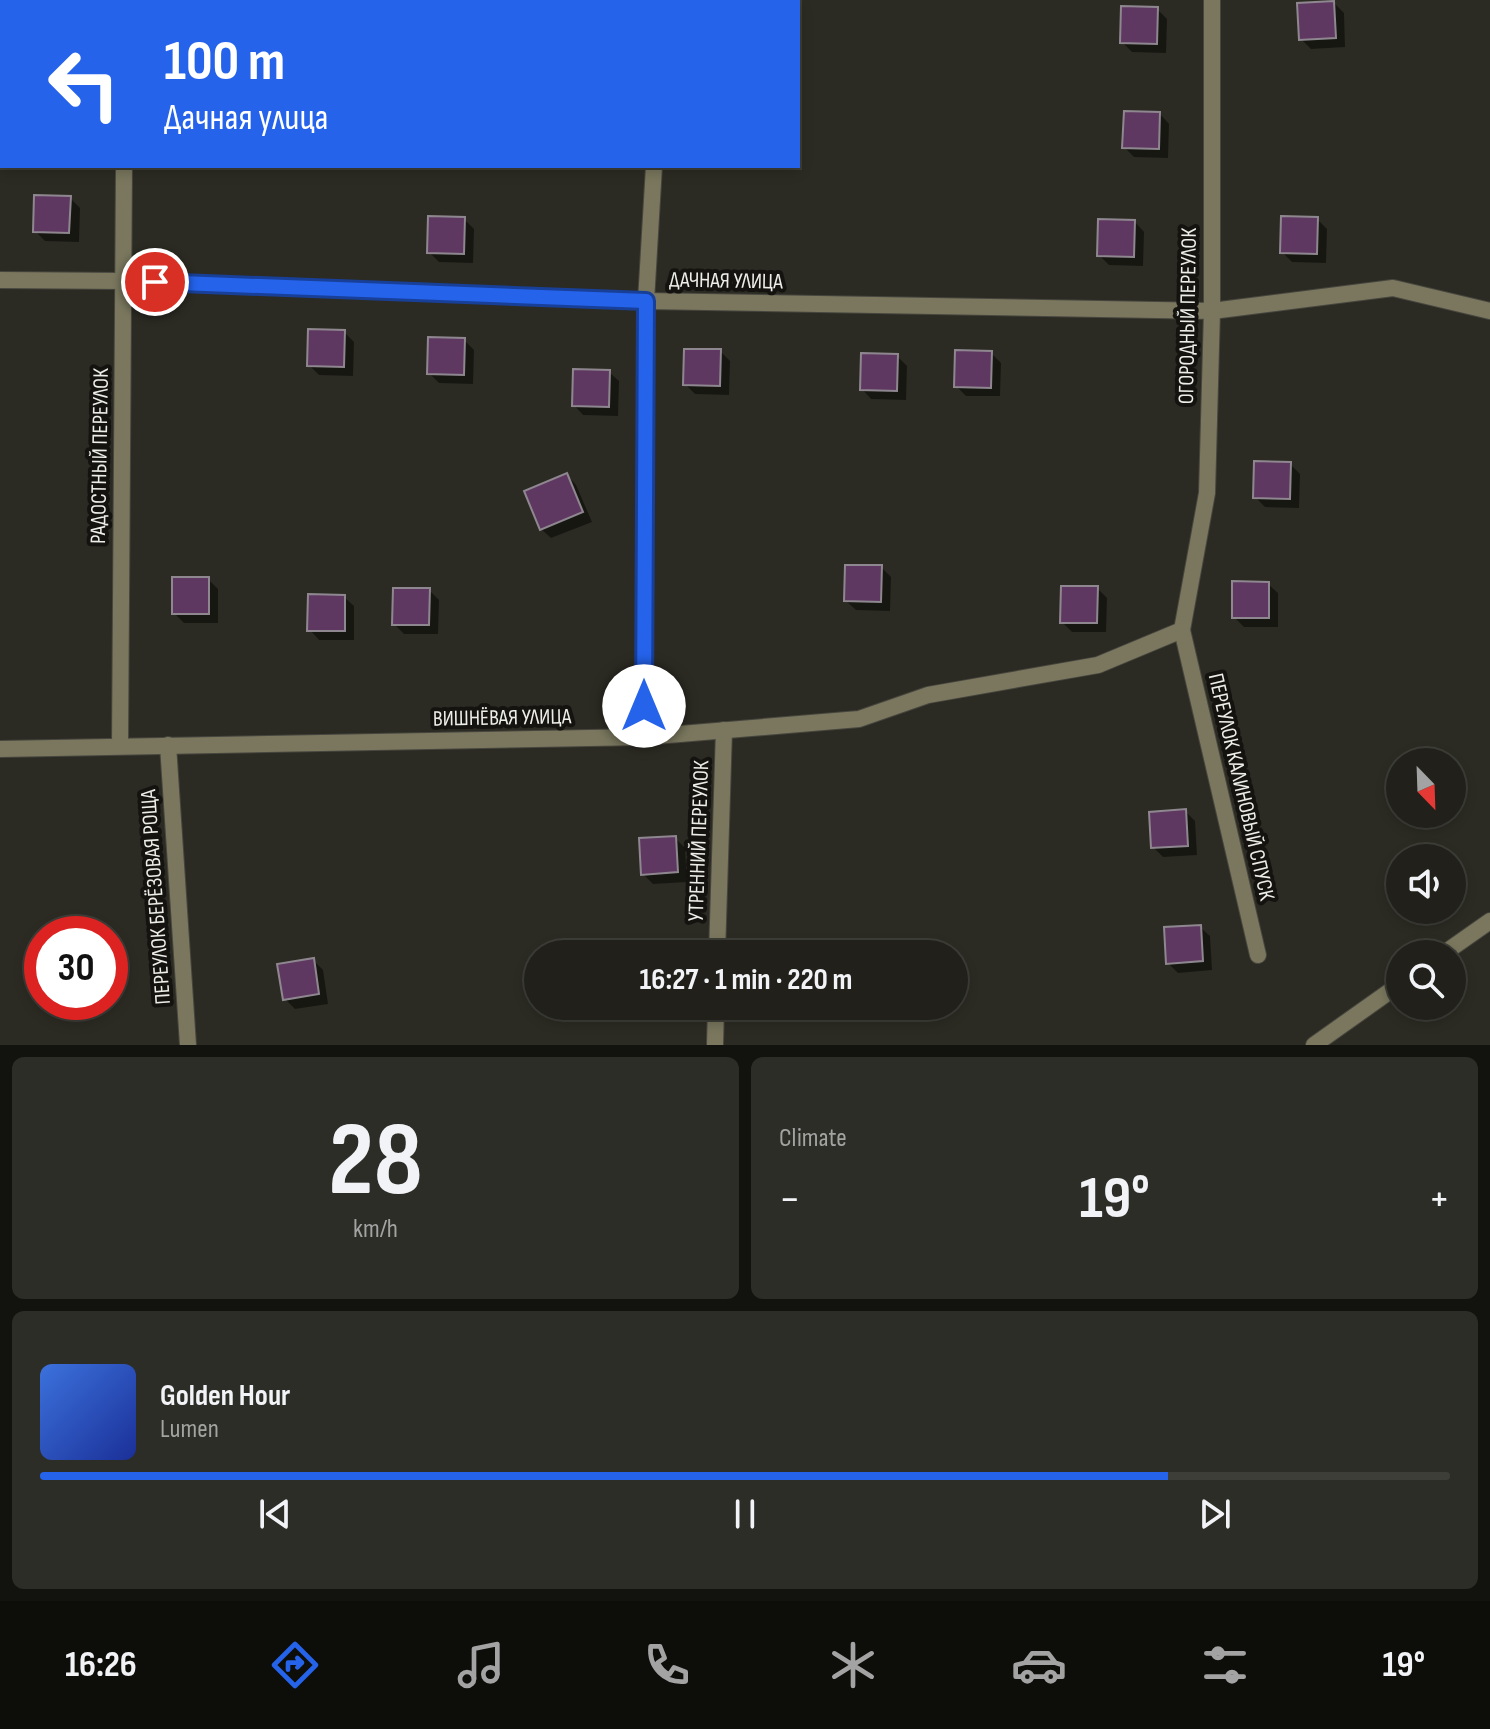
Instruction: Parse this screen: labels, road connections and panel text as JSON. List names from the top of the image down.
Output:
{
  "streets": {
    "street": [
      "ДАЧНАЯ УЛИЦА",
      "ОГОРОДНЫЙ ПЕРЕУЛОК",
      "РАДОСТНЫЙ ПЕРЕУЛОК",
      "ВИШНЁВАЯ УЛИЦА",
      "ПЕРЕУЛОК КАЛИНОВЫЙ СПУСК",
      "УТРЕННИЙ ПЕРЕУЛОК",
      "ПЕРЕУЛОК БЕРЁЗОВАЯ РОЩА"
    ]
  },
  "crossings": [
    ["ДАЧНАЯ УЛИЦА", "ОГОРОДНЫЙ ПЕРЕУЛОК"],
    ["ДАЧНАЯ УЛИЦА", "РАДОСТНЫЙ ПЕРЕУЛОК"],
    ["ОГОРОДНЫЙ ПЕРЕУЛОК", "ВИШНЁВАЯ УЛИЦА"],
    ["ОГОРОДНЫЙ ПЕРЕУЛОК", "ПЕРЕУЛОК КАЛИНОВЫЙ СПУСК"],
    ["РАДОСТНЫЙ ПЕРЕУЛОК", "ВИШНЁВАЯ УЛИЦА"],
    ["ВИШНЁВАЯ УЛИЦА", "ПЕРЕУЛОК КАЛИНОВЫЙ СПУСК"],
    ["ВИШНЁВАЯ УЛИЦА", "УТРЕННИЙ ПЕРЕУЛОК"],
    ["ВИШНЁВАЯ УЛИЦА", "ПЕРЕУЛОК БЕРЁЗОВАЯ РОЩА"]
  ],
  "north": "bottom right",
  "page": {
    "turn": ["100 m", "Дачная улица"],
    "limit": "30",
    "trip": "16:27 · 1 min · 220 m",
    "tile": [
      ["28", "km/h"],
      "Climate"
    ],
    "heat": ["−", "19°", "+"],
    "song": ["Golden Hour", "Lumen"],
    "tabs": ["16:26", "19°"]
  }
}
